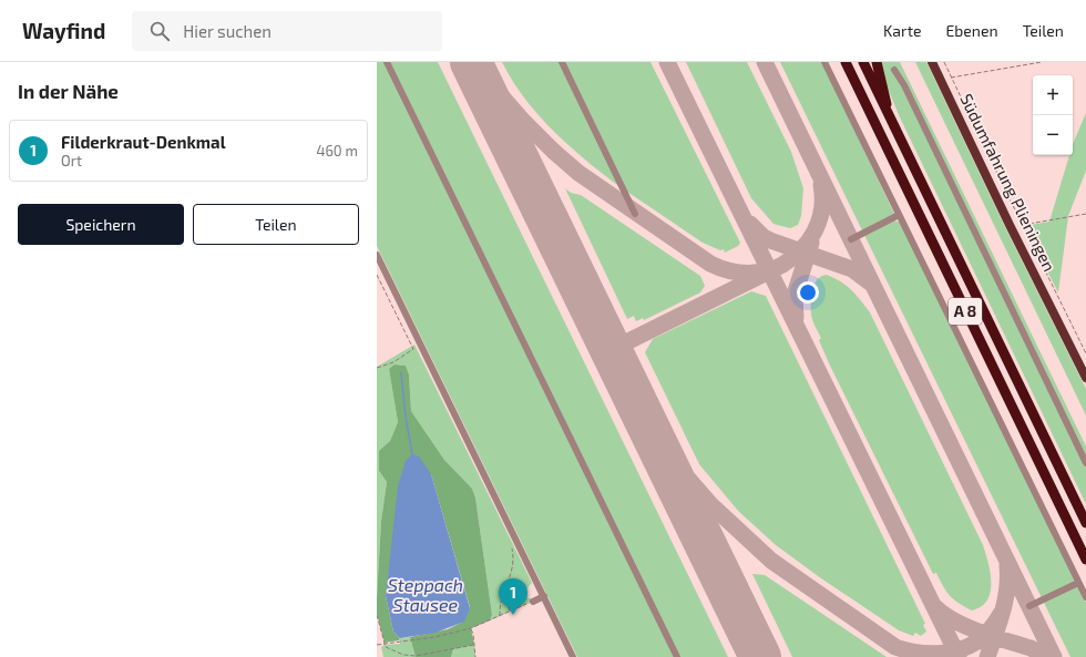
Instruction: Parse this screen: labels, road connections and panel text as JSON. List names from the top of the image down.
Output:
{
  "streets": {
    "highway": ["A 8"],
    "main road": ["Südumfahrung Plieningen"]
  },
  "water": ["Steppach Stausee"],
  "page": {
    "header": "Wayfind",
    "search": "Hier suchen",
    "nav": ["Karte", "Ebenen", "Teilen"],
    "heading": "In der Nähe",
    "map_buttons": ["+", "−"],
    "list": [
      {
        "mark": "1",
        "name": "Filderkraut-Denkmal",
        "note": "Ort",
        "value": "460 m"
      }
    ],
    "buttons": ["Speichern", "Teilen"],
    "pins": "1"
  }
}
